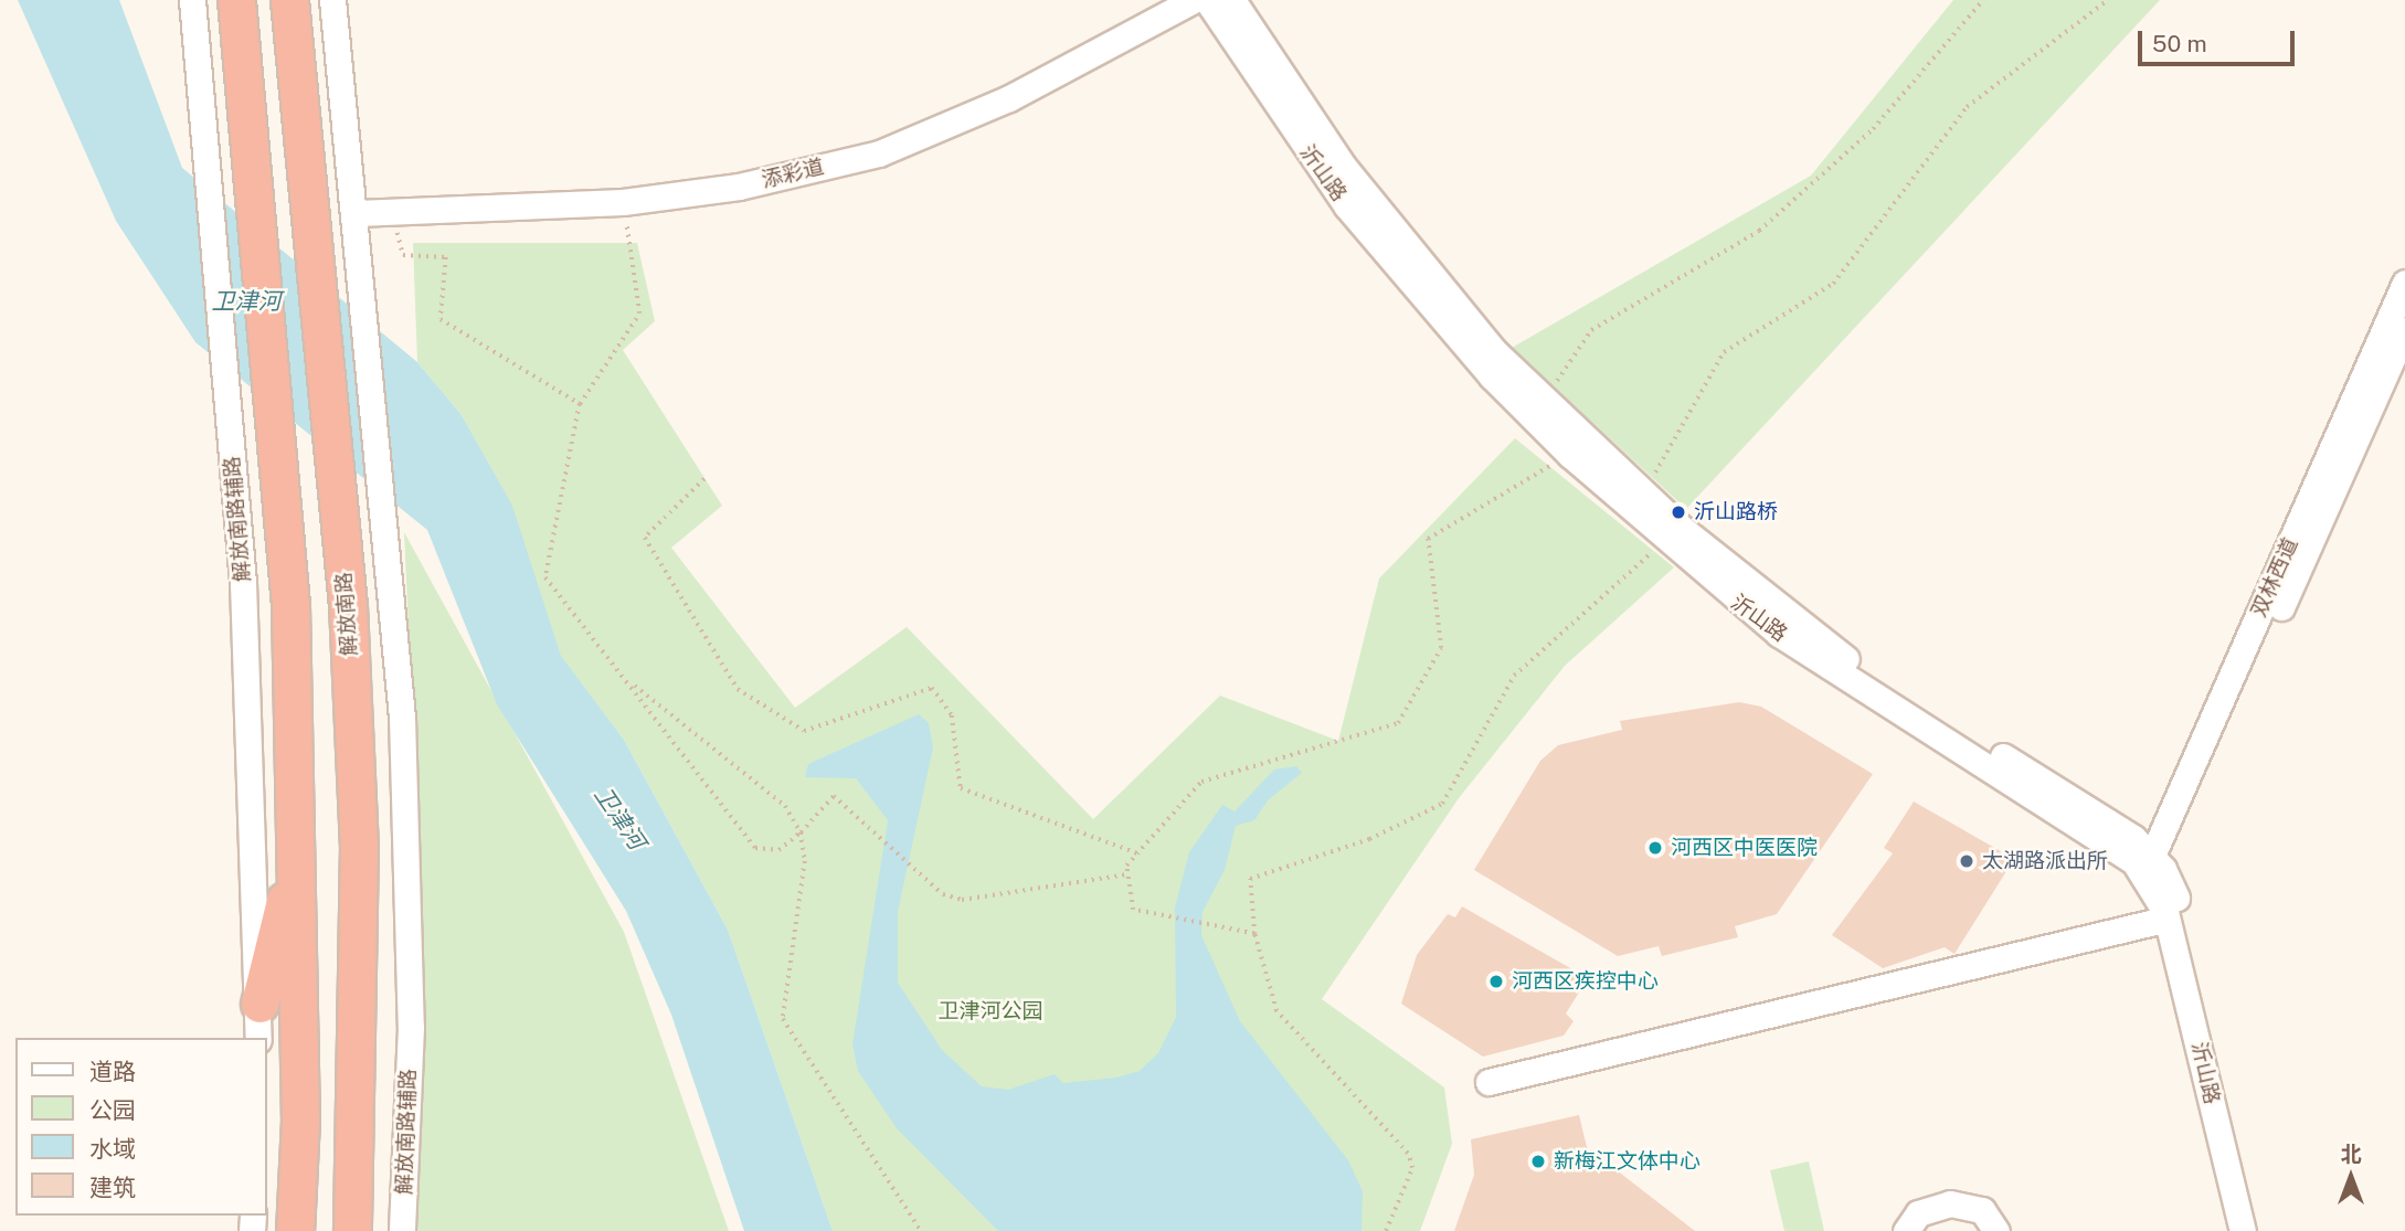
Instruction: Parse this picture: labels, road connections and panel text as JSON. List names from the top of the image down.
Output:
{
  "streets": {
    "highway": ["解放南路"],
    "street": [
      "添彩道",
      "沂山路",
      "解放南路辅路",
      "双林西道"
    ]
  },
  "crossings": [
    ["添彩道", "解放南路辅路"],
    ["沂山路", "双林西道"]
  ],
  "water": ["卫津河"],
  "parks": ["卫津河公园"],
  "places": [
    "沂山路桥",
    "河西区中医医院",
    "太湖路派出所",
    "河西区疾控中心",
    "新梅江文体中心"
  ],
  "legend": [
    "道路",
    "公园",
    "水域",
    "建筑"
  ],
  "scale_bar": "50 m",
  "north": "top"
}
